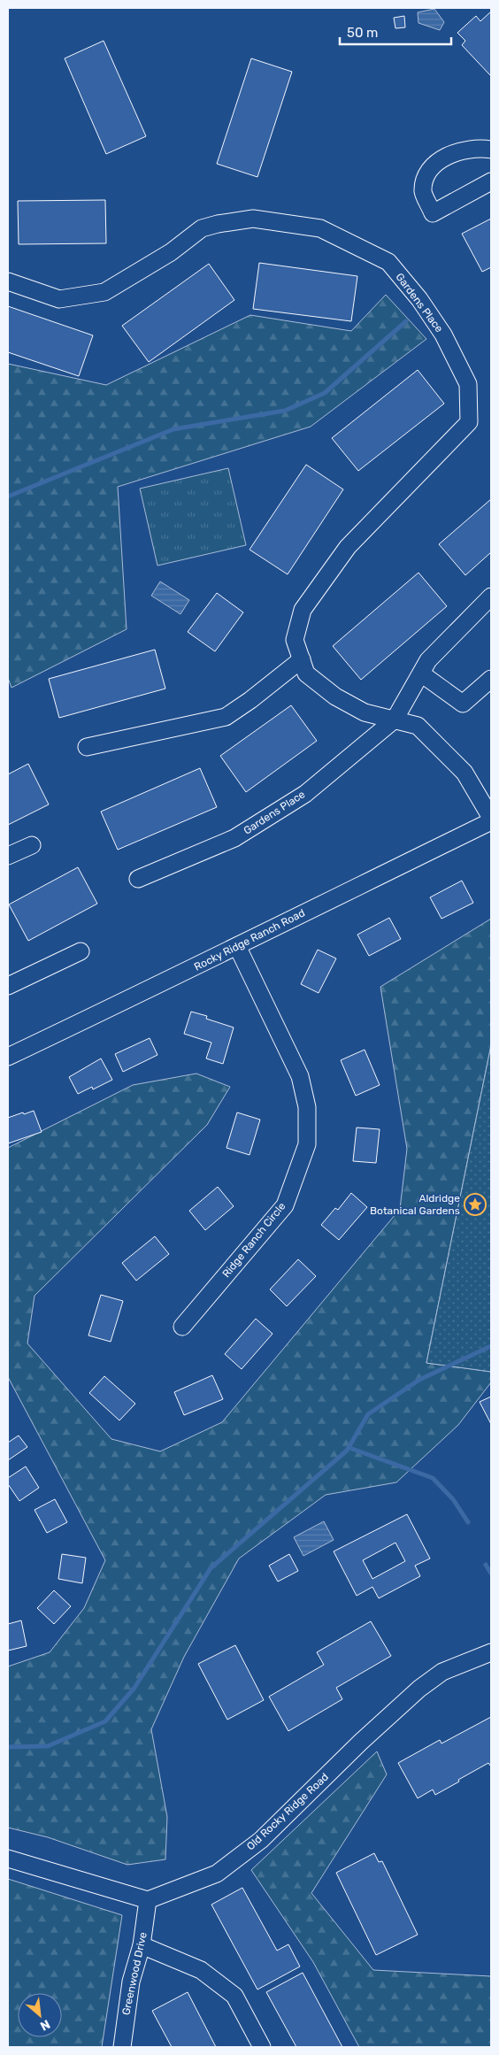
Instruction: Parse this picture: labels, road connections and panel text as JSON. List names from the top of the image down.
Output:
{
  "streets": {
    "street": [
      "Gardens Place",
      "Rocky Ridge Ranch Road",
      "Ridge Ranch Circle",
      "Old Rocky Ridge Road",
      "Greenwood Drive"
    ]
  },
  "crossings": [
    ["Rocky Ridge Ranch Road", "Ridge Ranch Circle"],
    ["Old Rocky Ridge Road", "Greenwood Drive"]
  ],
  "places": {
    "place": ["Aldridge Botanical Gardens"]
  },
  "scale_bar": "50 m",
  "north": "bottom right"
}
